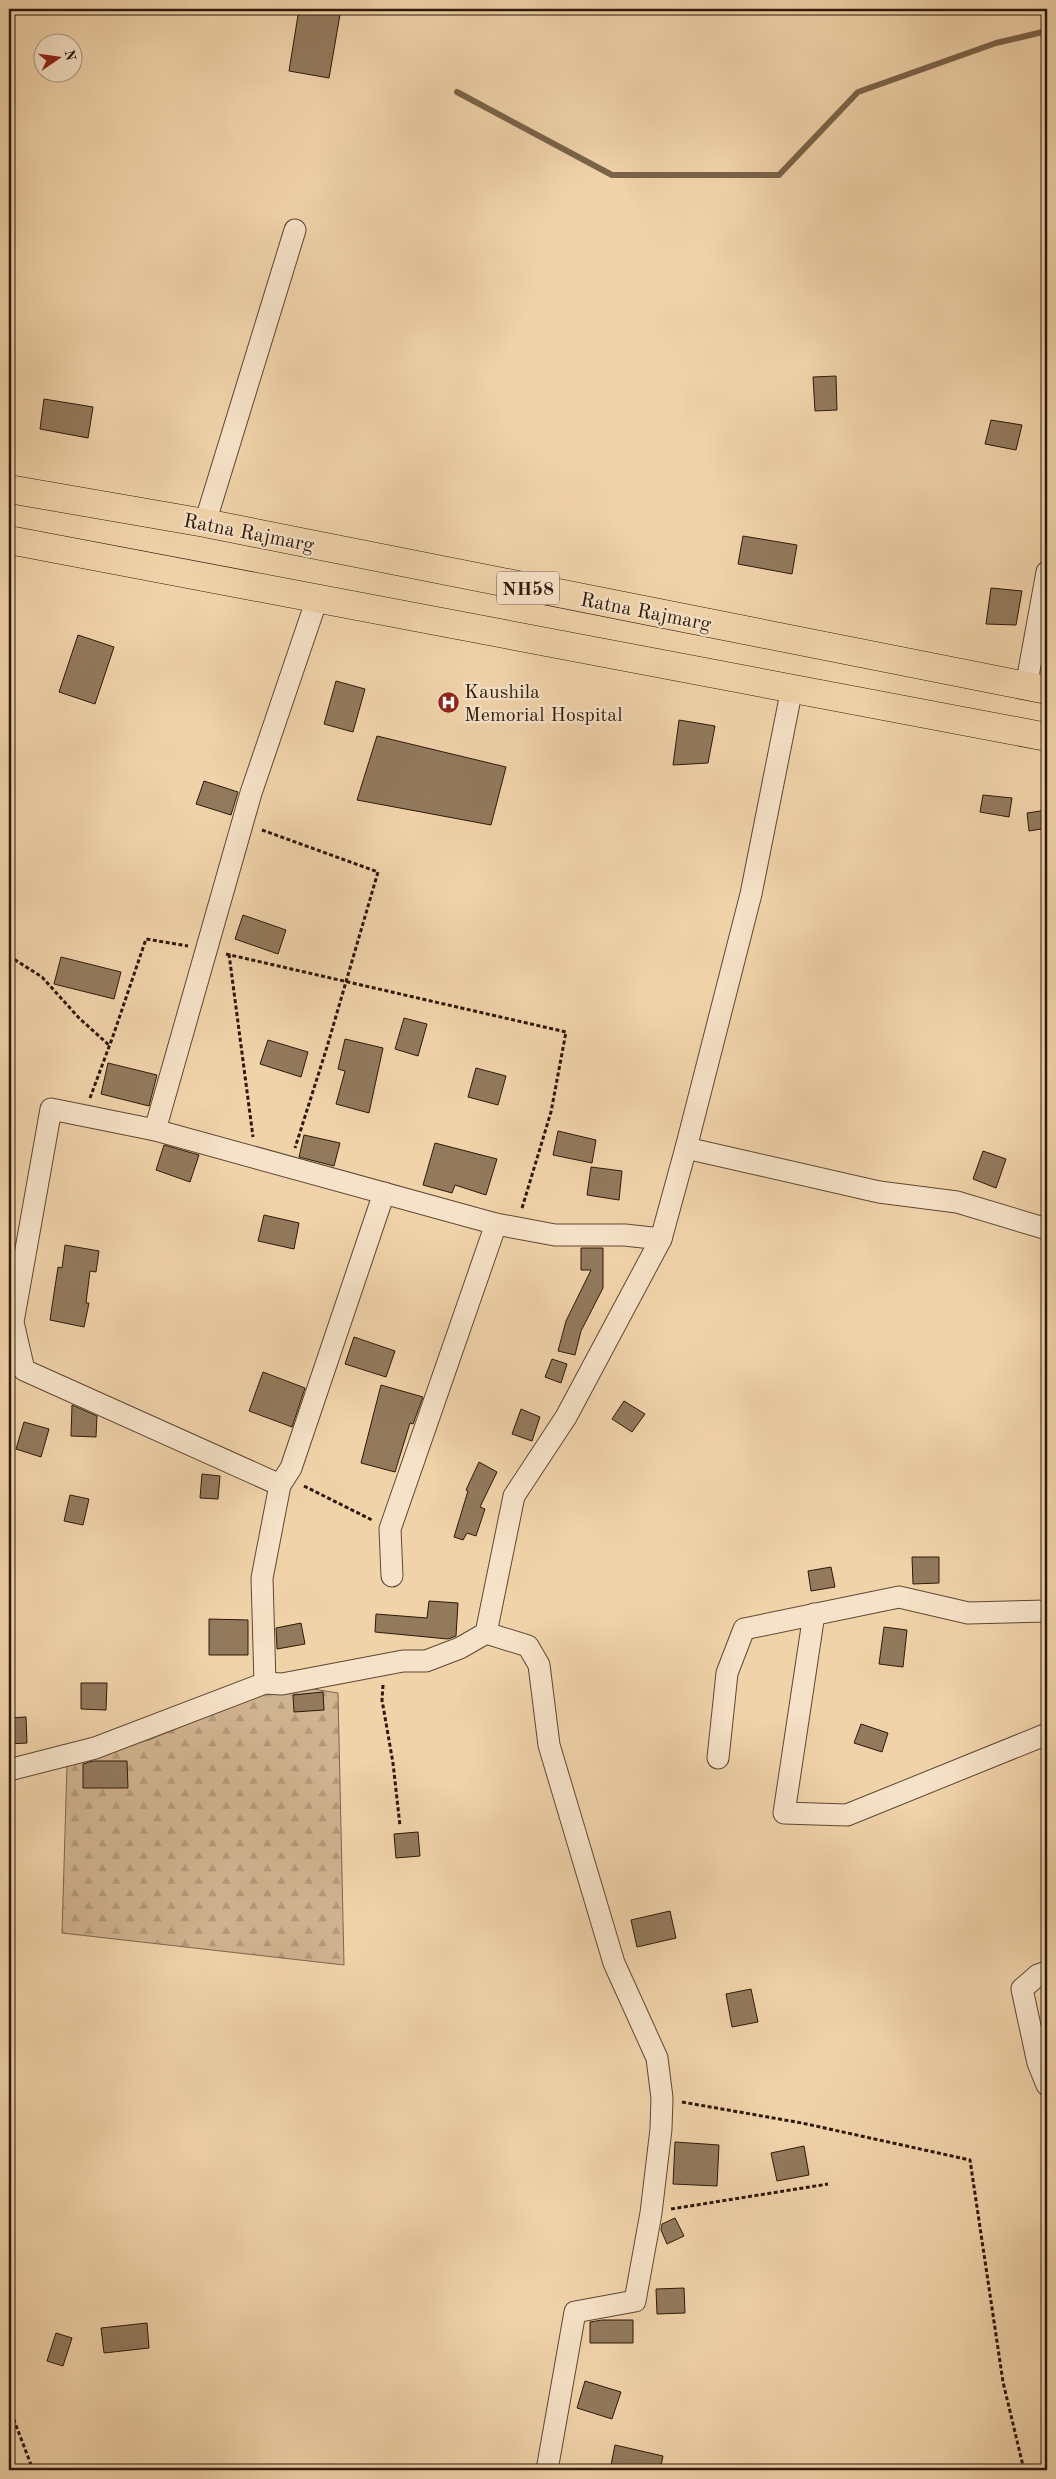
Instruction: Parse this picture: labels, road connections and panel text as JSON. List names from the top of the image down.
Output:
{
  "streets": {
    "highway": ["Ratna Rajmarg", "NH58"]
  },
  "places": {
    "hospital": ["Kaushila Memorial Hospital"]
  },
  "north": "right"
}
